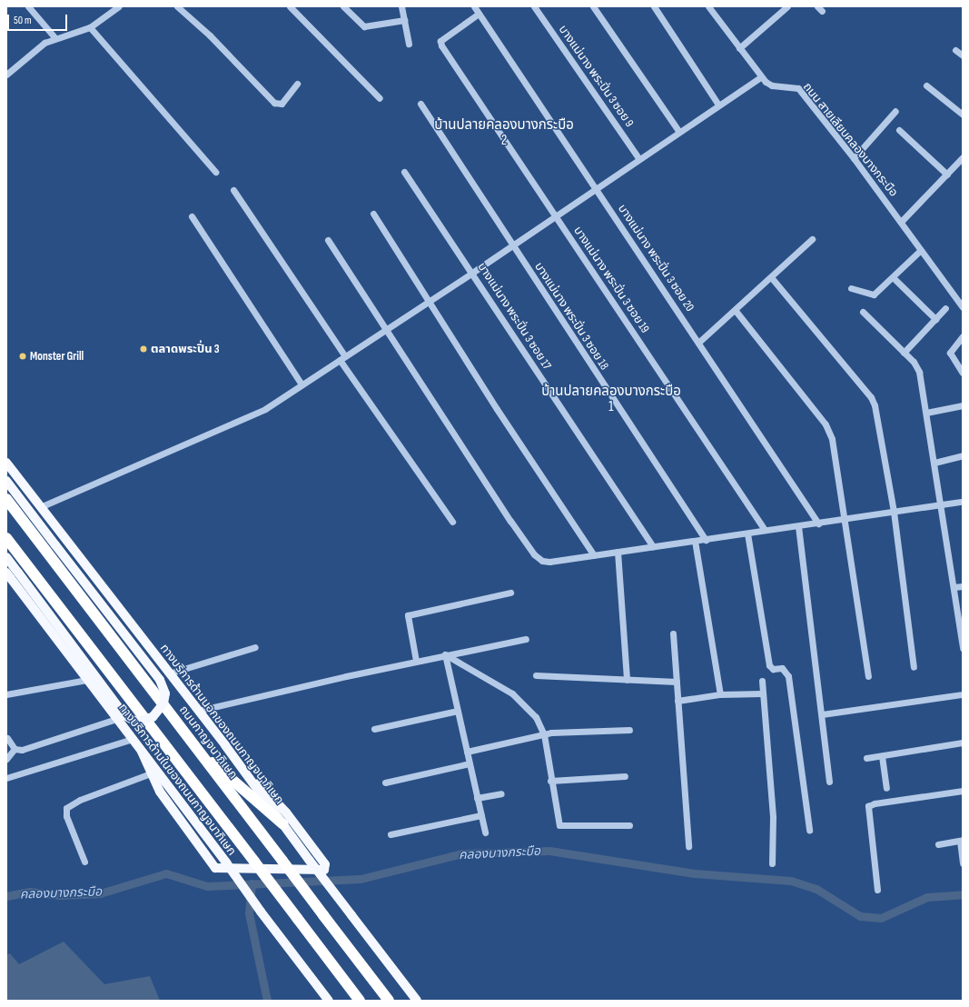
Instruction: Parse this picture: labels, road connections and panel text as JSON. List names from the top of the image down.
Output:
{
  "streets": {
    "highway": ["ถนนกาญจนาภิเษก"],
    "main road": ["ทางบริการด้านนอกของถนนกาญจนาภิเษก", "ทางบริการด้านในของถนนกาญจนาภิเษก"],
    "street": [
      "บางแม่นาง พระปิ่น 3 ซอย 9",
      "ถนน สายเลียบคลองบางกระบือ",
      "บางแม่นาง พระปิ่น 3 ซอย 20",
      "บางแม่นาง พระปิ่น 3 ซอย 19",
      "บางแม่นาง พระปิ่น 3 ซอย 17",
      "บางแม่นาง พระปิ่น 3 ซอย 18"
    ]
  },
  "crossings": [
    ["บางแม่นาง พระปิ่น 3 ซอย 20", "บางแม่นาง พระปิ่น 3 ซอย 19"]
  ],
  "districts": ["บ้านปลายคลองบางกระบือ 2", "บ้านปลายคลองบางกระบือ 1"],
  "water": ["คลองบางกระบือ"],
  "places": ["ตลาดพระปิ่น 3", "Monster Grill"],
  "scale_bar": "50 m"
}
